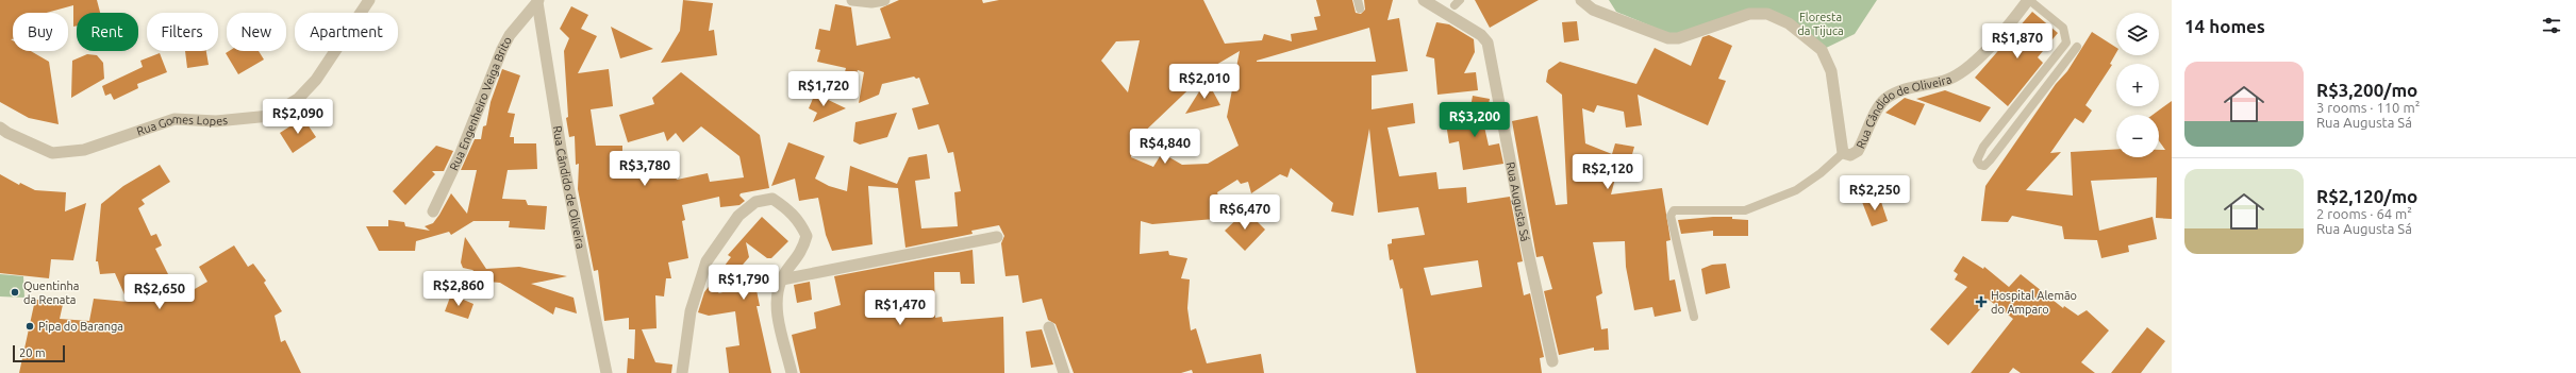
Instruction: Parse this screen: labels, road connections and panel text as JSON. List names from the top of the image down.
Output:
{
  "streets": {
    "street": [
      "Rua Engenheiro Veiga Brito",
      "Rua Cândido de Oliveira",
      "Rua Gomes Lopes",
      "Rua Augusta Sá"
    ]
  },
  "crossings": [
    ["Rua Engenheiro Veiga Brito", "Rua Cândido de Oliveira"]
  ],
  "parks": ["Floresta da Tijuca"],
  "places": {
    "other": ["Quentinha da Renata", "Pipa do Baranga"],
    "health": ["Hospital Alemão do Amparo"]
  },
  "scale_bar": "20 m",
  "page": {
    "heading": "14 homes",
    "map_buttons": ["+", "−"],
    "chip": [
      "Buy",
      "Rent",
      "Filters",
      "New",
      "Apartment"
    ],
    "price": [
      "R$1,870",
      "R$2,010",
      "R$1,720",
      "R$2,090",
      "R$3,200",
      "R$4,840",
      "R$3,780",
      "R$2,120",
      "R$2,250",
      "R$6,470",
      "R$1,790",
      "R$2,860",
      "R$2,650",
      "R$1,470"
    ],
    "list": [
      {
        "name": "R$3,200/mo",
        "note": "3 rooms · 110 m² · Rua Augusta Sá"
      },
      {
        "name": "R$2,120/mo",
        "note": "2 rooms · 64 m² · Rua Augusta Sá"
      }
    ],
    "scale": "20 m"
  }
}
